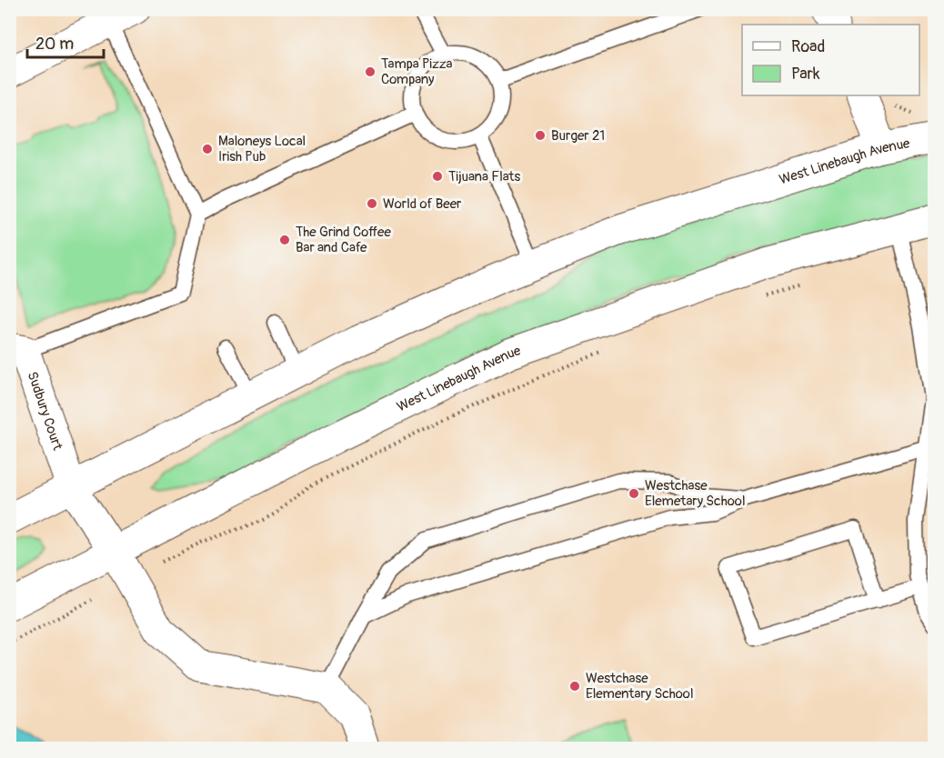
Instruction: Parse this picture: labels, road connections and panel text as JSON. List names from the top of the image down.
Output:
{
  "streets": {
    "main road": ["West Linebaugh Avenue", "Sudbury Court"]
  },
  "crossings": [
    ["West Linebaugh Avenue", "Sudbury Court"]
  ],
  "places": [
    "Tampa Pizza Company",
    "Burger 21",
    "Maloneys Local Irish Pub",
    "Tijuana Flats",
    "World of Beer",
    "The Grind Coffee Bar and Cafe",
    "Westchase Elemetary School",
    "Westchase Elementary School"
  ],
  "legend": ["Road", "Park"],
  "scale_bar": "20 m"
}
